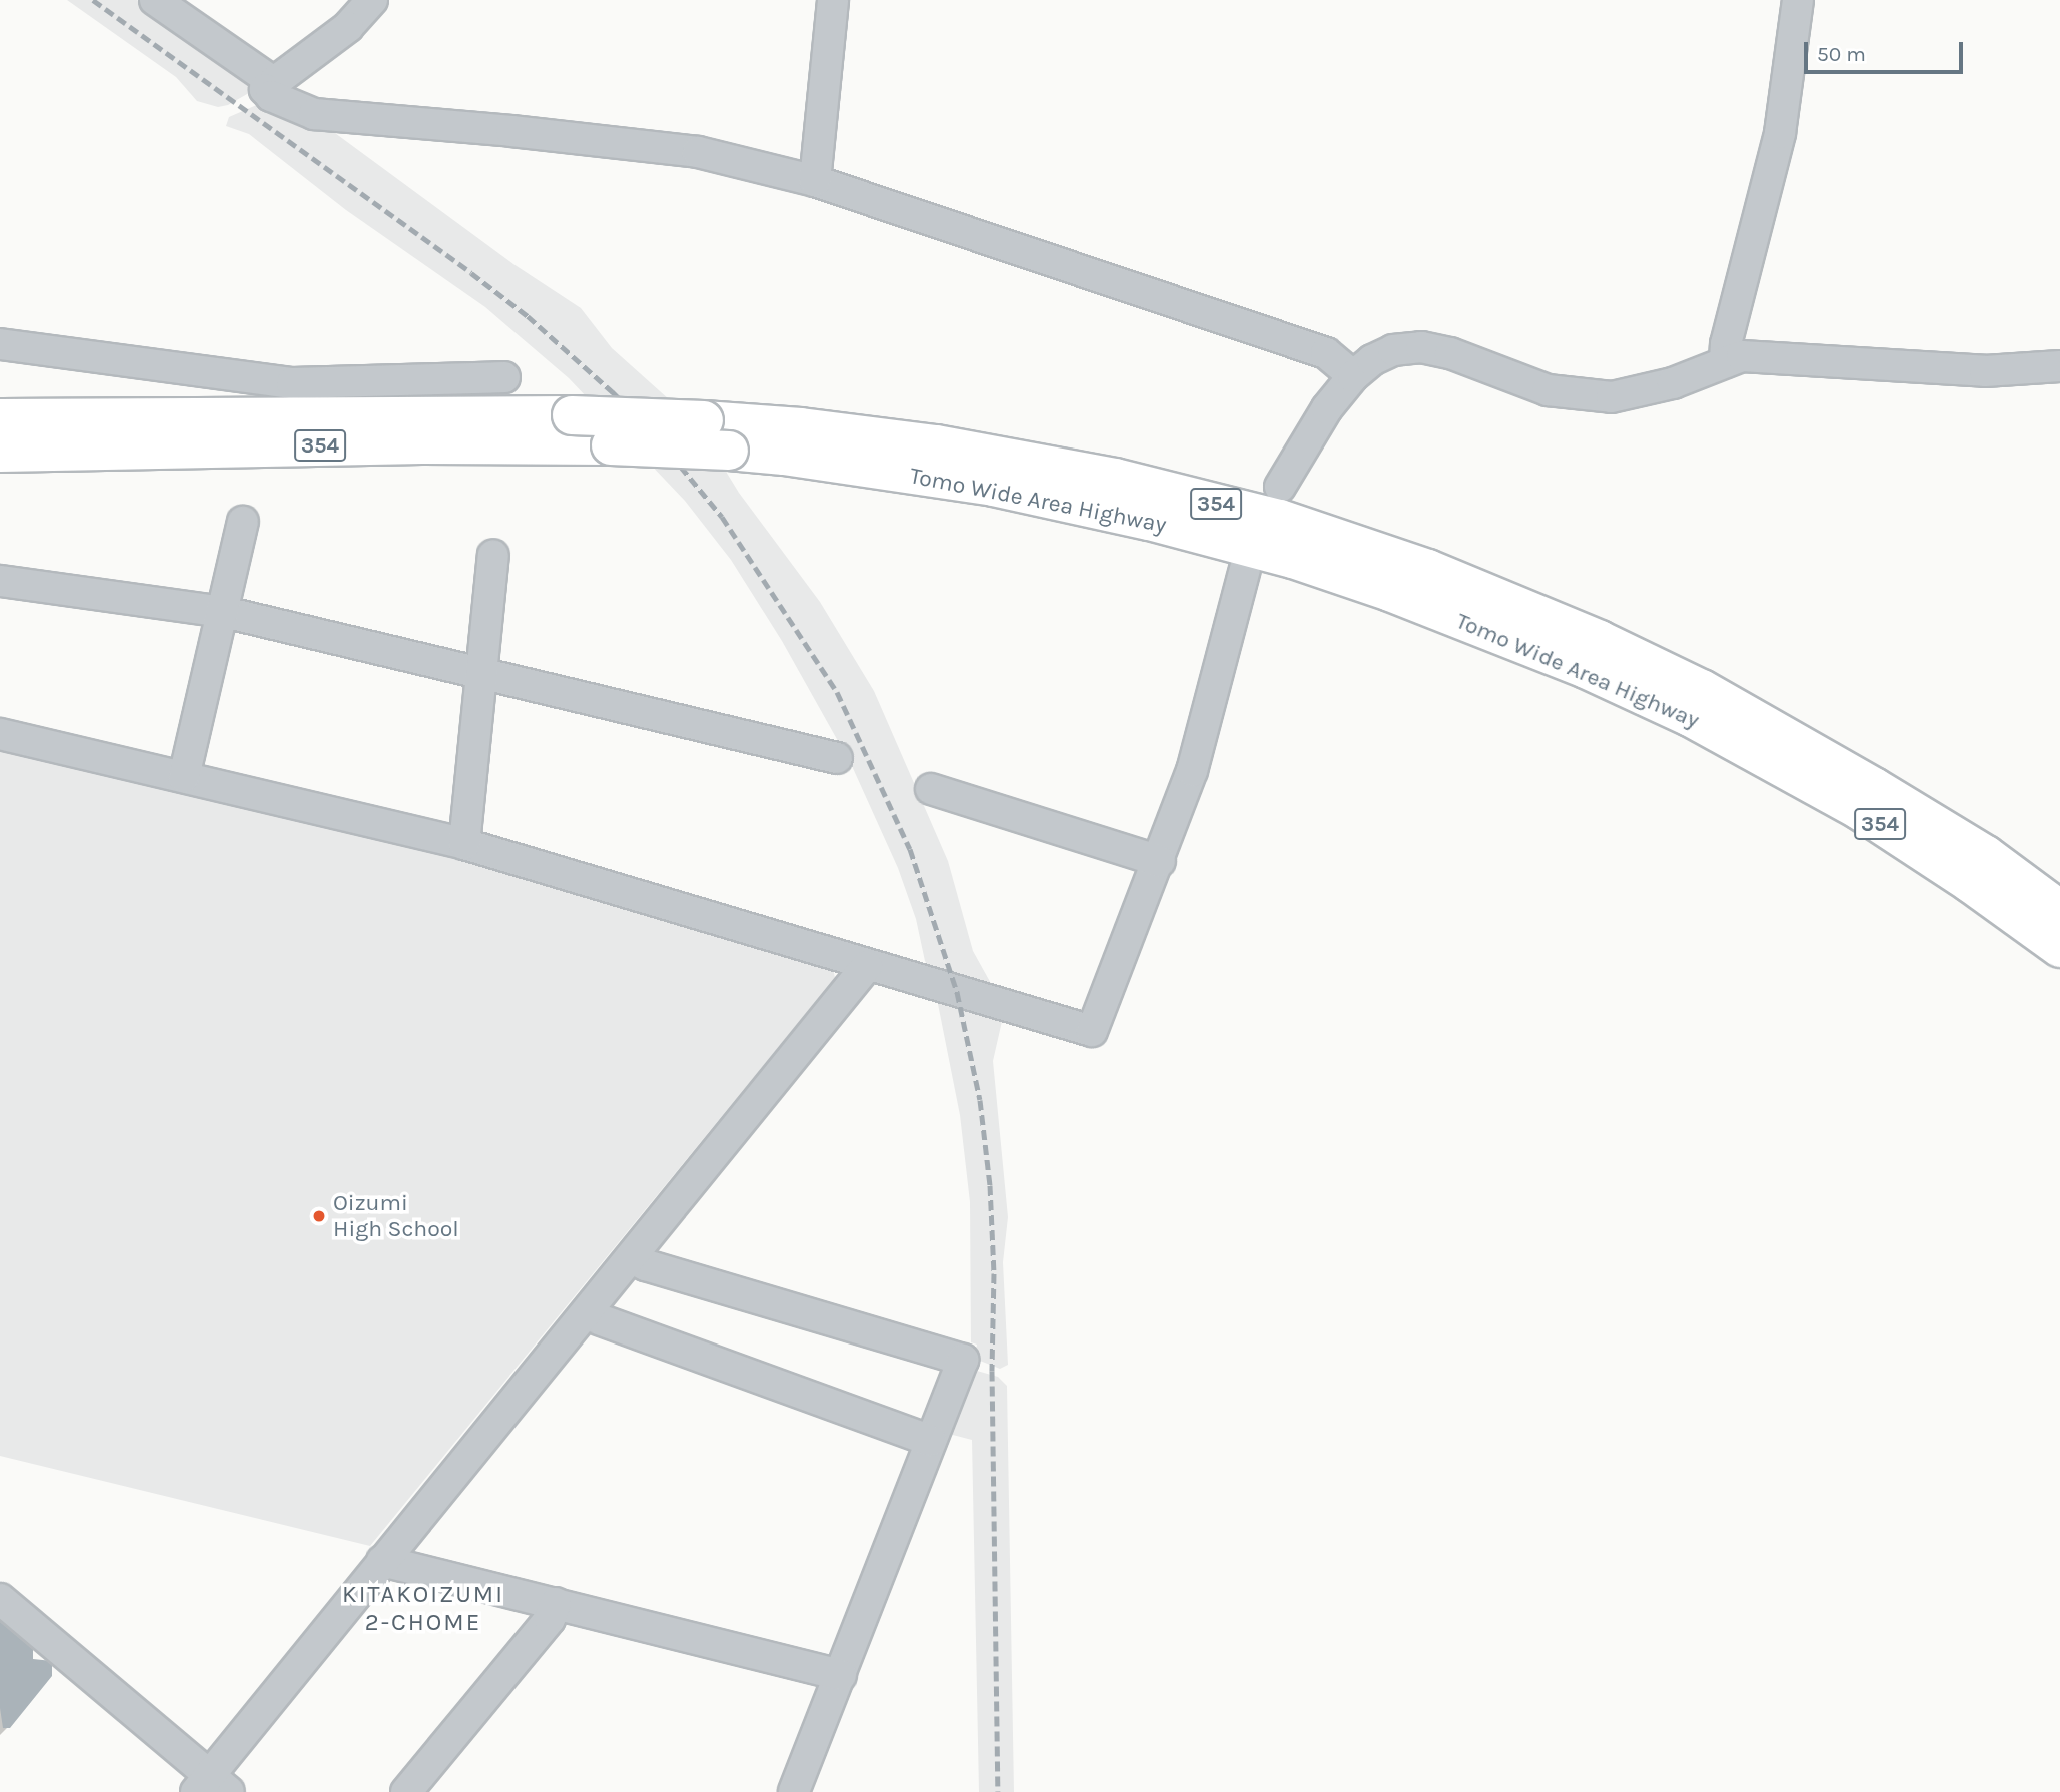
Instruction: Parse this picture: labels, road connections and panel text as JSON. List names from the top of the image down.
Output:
{
  "streets": {
    "highway": ["354", "Tomo Wide Area Highway"]
  },
  "districts": ["KITAKOIZUMI 2-CHOME"],
  "places": ["Oizumi High School"],
  "scale_bar": "50 m"
}
